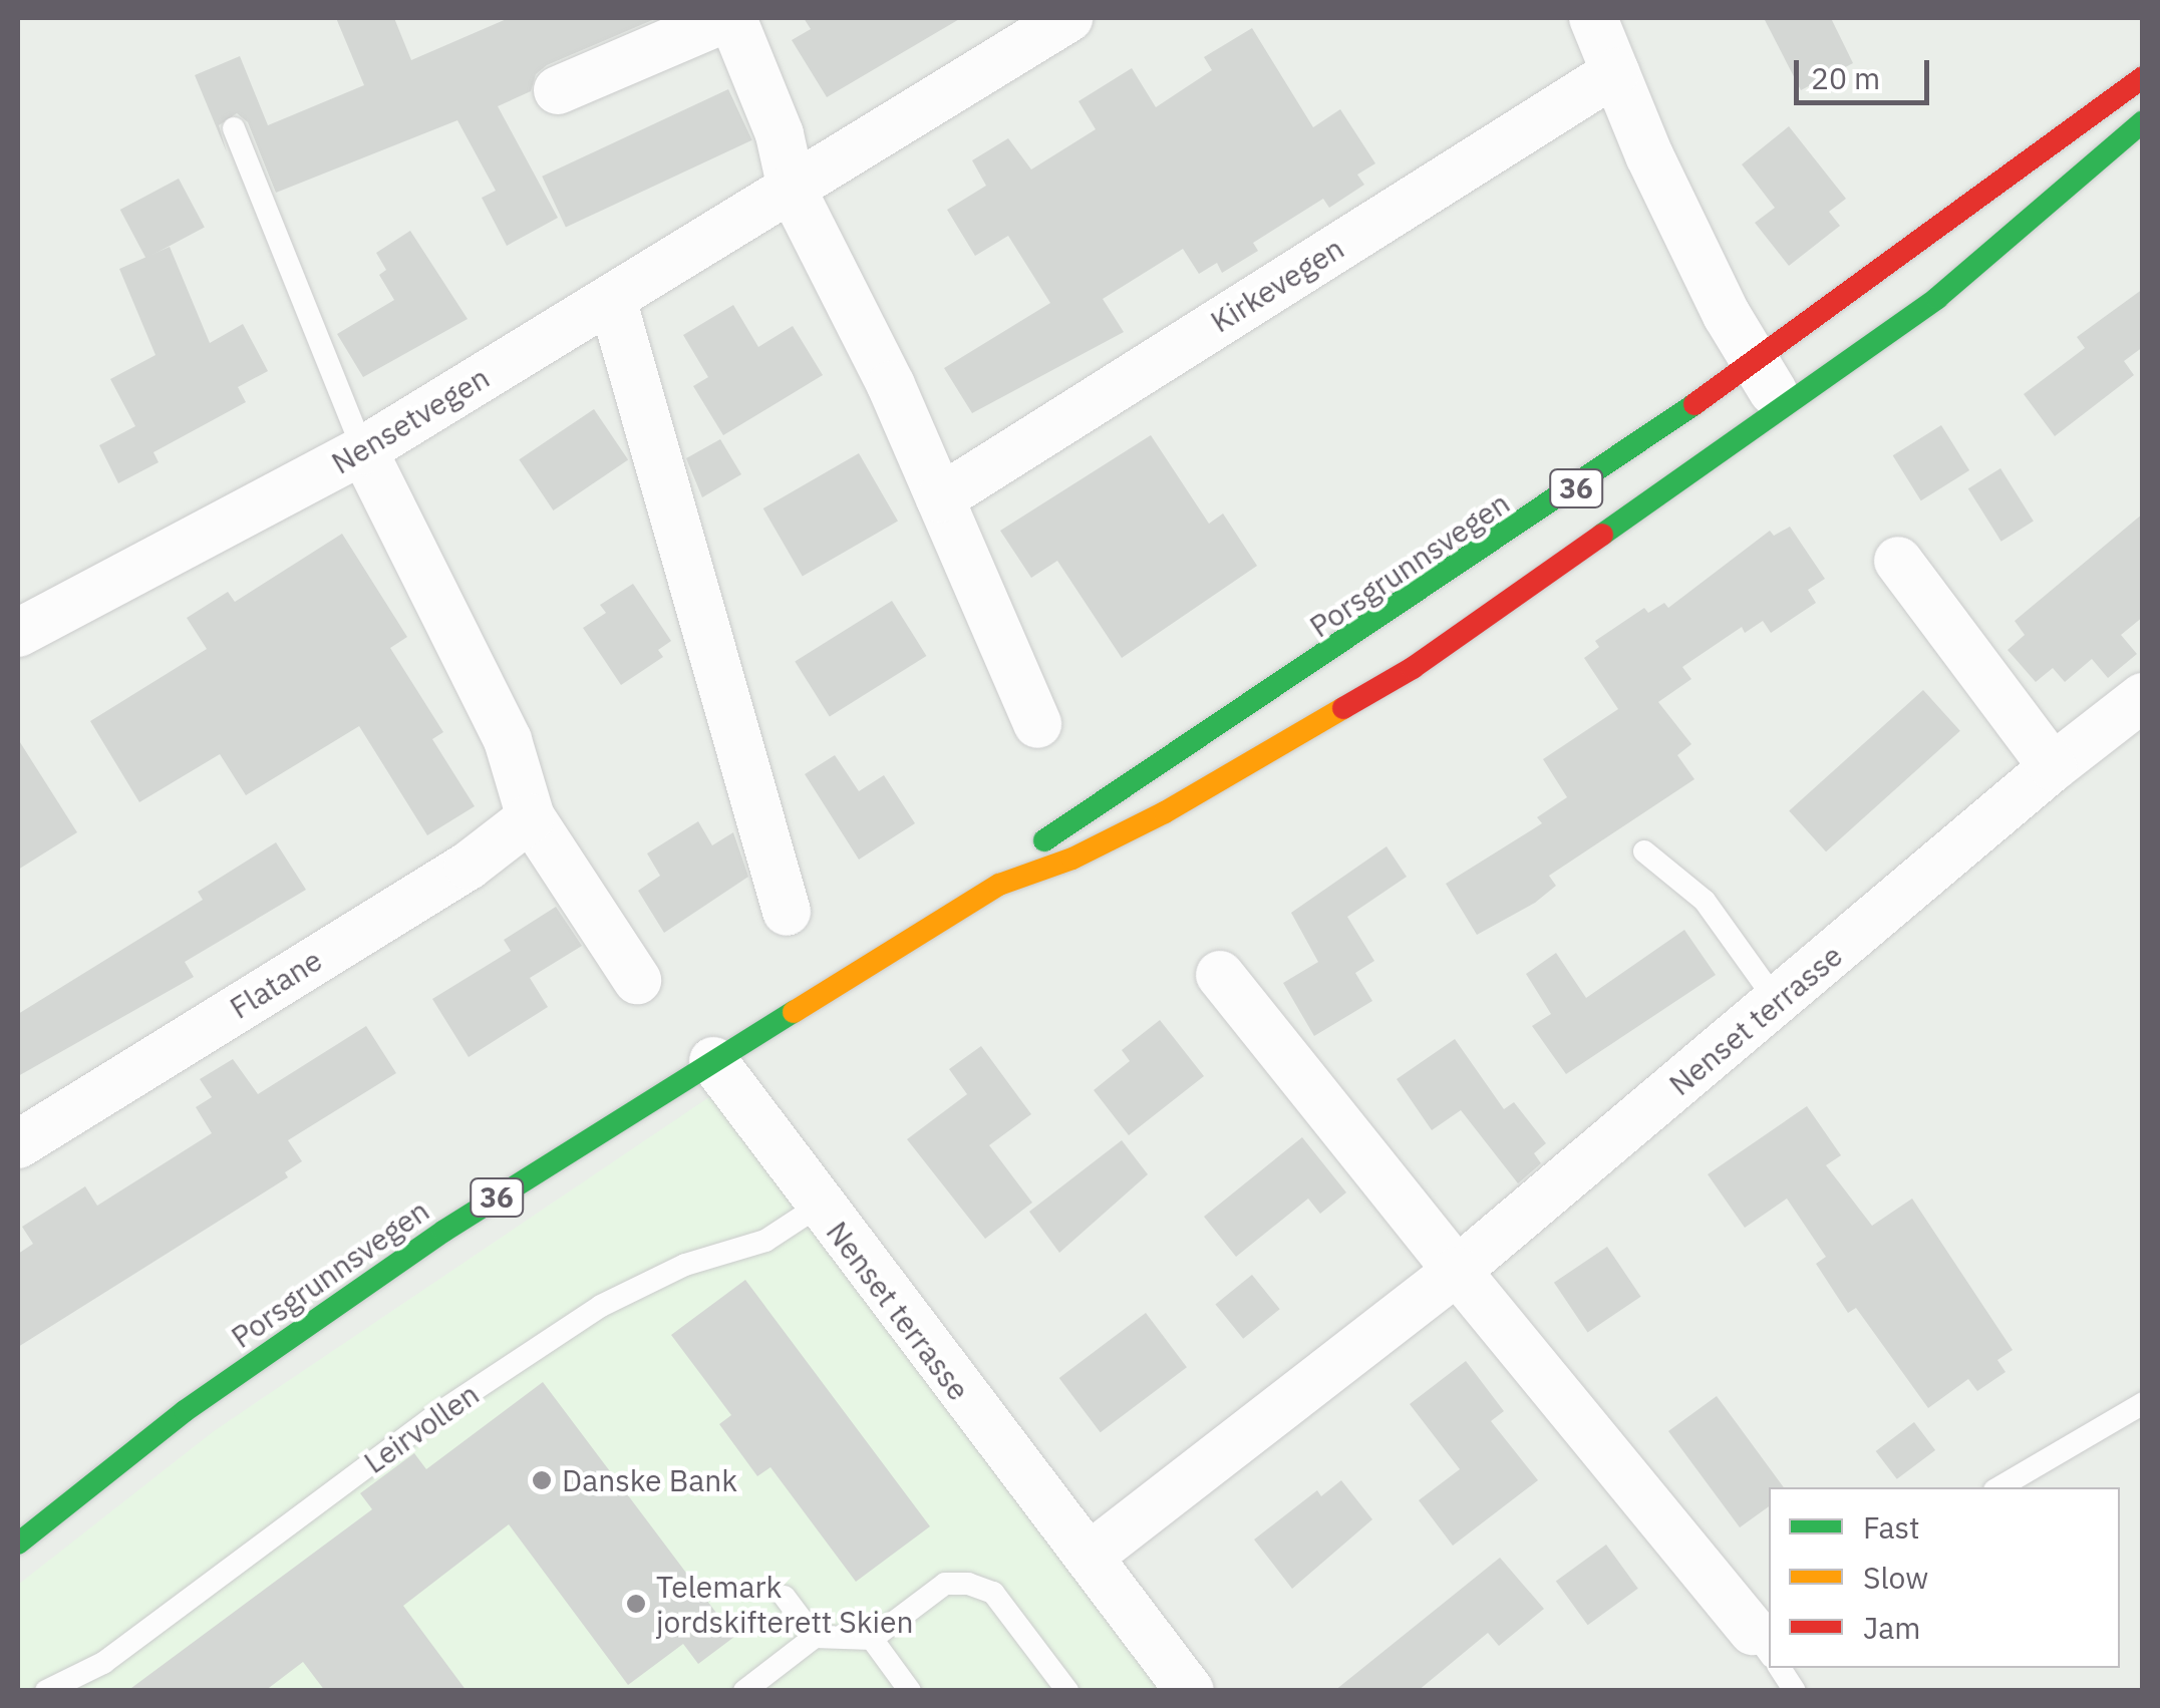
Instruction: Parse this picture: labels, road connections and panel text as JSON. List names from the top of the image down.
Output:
{
  "streets": {
    "highway": ["36", "Porsgrunnsvegen"],
    "street": [
      "Kirkevegen",
      "Nensetvegen",
      "Flatane",
      "Nenset terrasse"
    ],
    "lane": ["Leirvollen"]
  },
  "crossings": [
    ["Porsgrunnsvegen", "Nenset terrasse"],
    ["Nenset terrasse", "Leirvollen"]
  ],
  "places": ["Danske Bank", "Telemark jordskifterett Skien"],
  "legend": ["Fast", "Slow", "Jam"],
  "scale_bar": "20 m"
}
